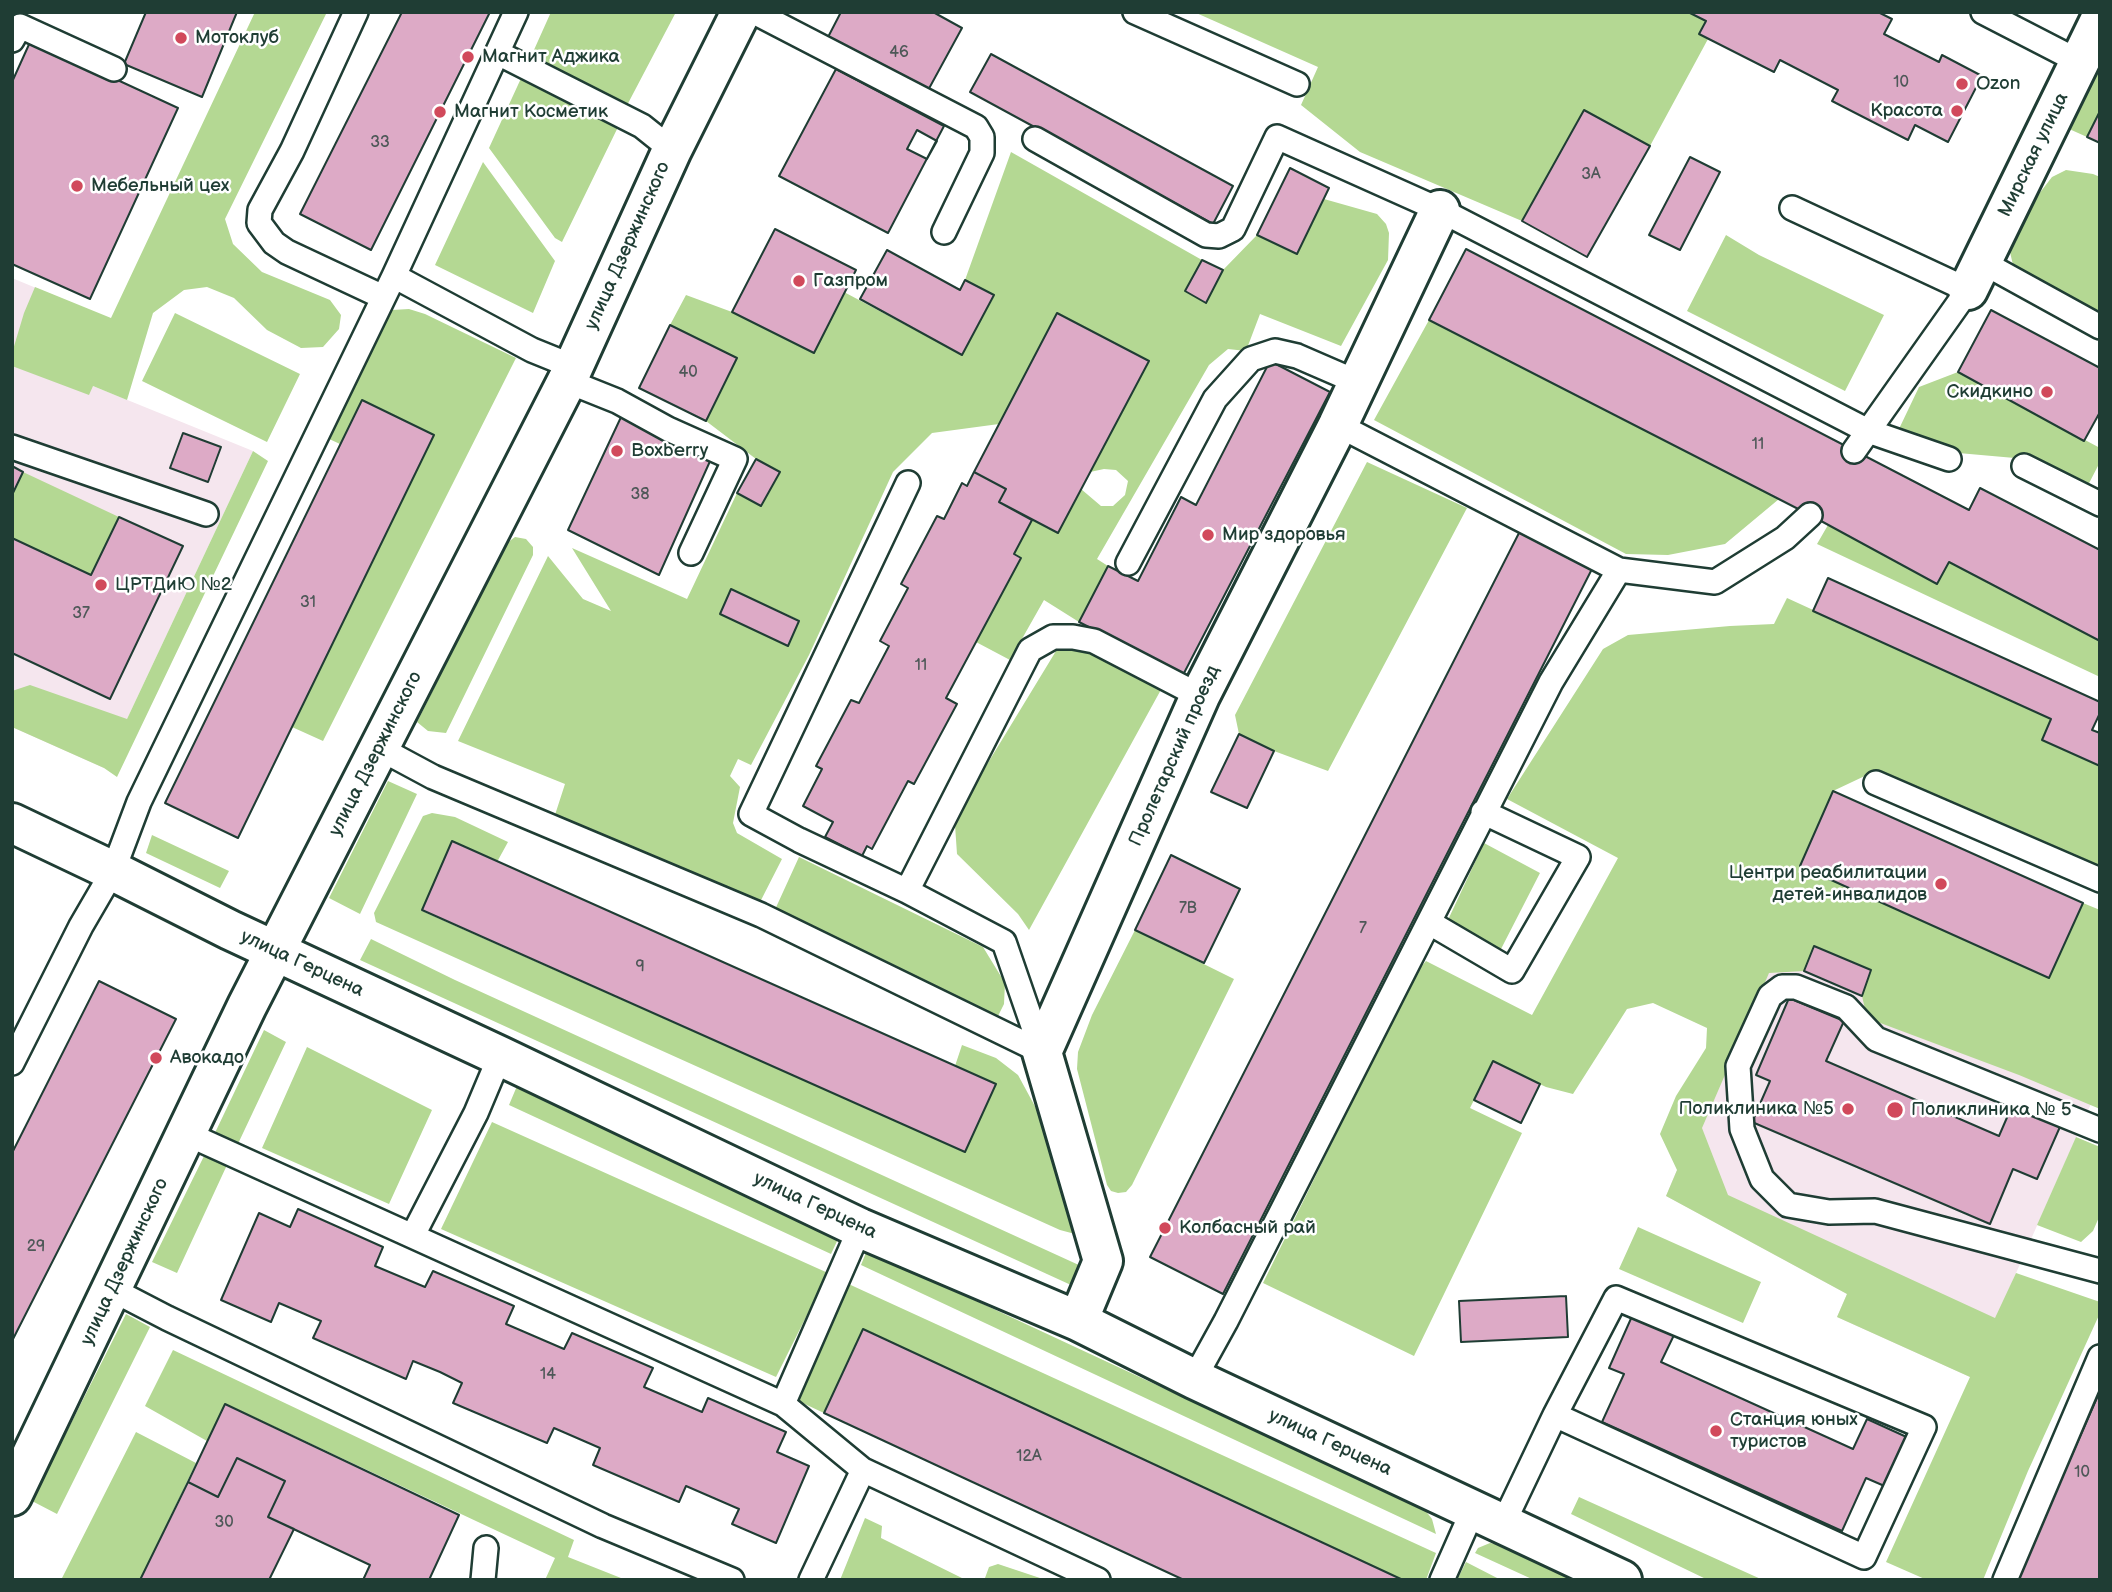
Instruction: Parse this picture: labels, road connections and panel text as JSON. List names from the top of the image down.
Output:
{
  "streets": {
    "street": [
      "Мирская улица",
      "улица Дзержинского",
      "Пролетарский проезд",
      "улица Герцена"
    ]
  },
  "crossings": [
    ["улица Дзержинского", "улица Герцена"]
  ],
  "places": [
    "Мотоклуб",
    "Магнит Аджика",
    "Ozon",
    "Красота",
    "Магнит Косметик",
    "Мебельный цех",
    "Газпром",
    "Скидкино",
    "Boxberry",
    "Мир здоровья",
    "ЦРТДиЮ №2",
    "Центри реабилитации детей-инвалидов",
    "Авокадо",
    "Поликлиника №5",
    "Поликлиника № 5",
    "Колбасный рай",
    "Станция юных туристов"
  ],
  "house_numbers": [
    "46",
    "10",
    "33",
    "3А",
    "40",
    "11",
    "38",
    "31",
    "37",
    "11",
    "7В",
    "7",
    "9",
    "29",
    "14",
    "12А",
    "10",
    "30"
  ]
}
